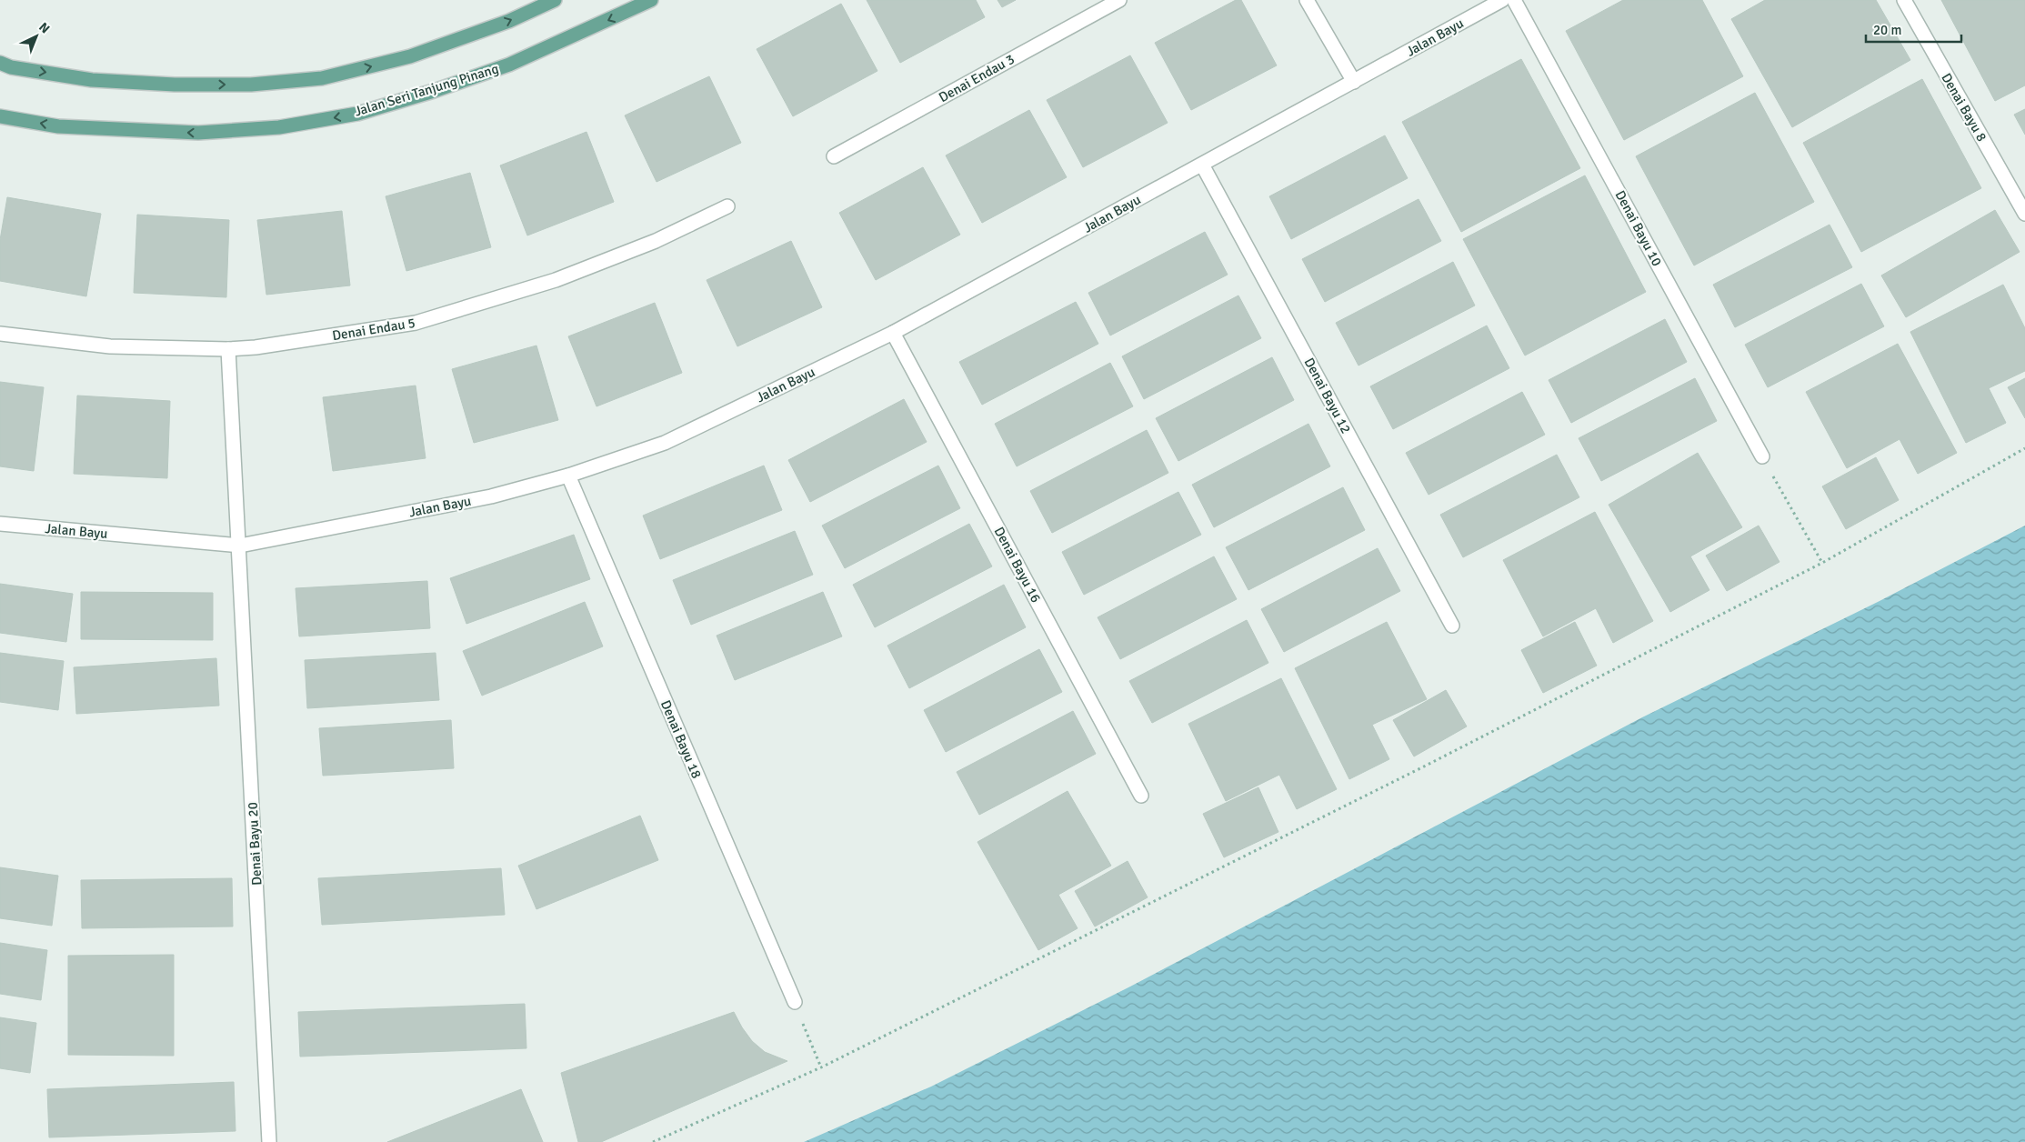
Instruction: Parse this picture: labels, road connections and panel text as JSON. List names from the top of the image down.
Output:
{
  "streets": {
    "main road": ["Jalan Seri Tanjung Pinang"],
    "street": [
      "Jalan Bayu",
      "Denai Endau 3",
      "Denai Bayu 8",
      "Denai Bayu 10",
      "Denai Endau 5",
      "Denai Bayu 12",
      "Denai Bayu 16",
      "Denai Bayu 18",
      "Denai Bayu 20"
    ]
  },
  "crossings": [
    ["Jalan Bayu", "Denai Bayu 12"],
    ["Jalan Bayu", "Denai Bayu 16"],
    ["Jalan Bayu", "Denai Bayu 18"],
    ["Jalan Bayu", "Denai Bayu 20"],
    ["Denai Endau 5", "Denai Bayu 20"]
  ],
  "scale_bar": "20 m",
  "north": "top right"
}
